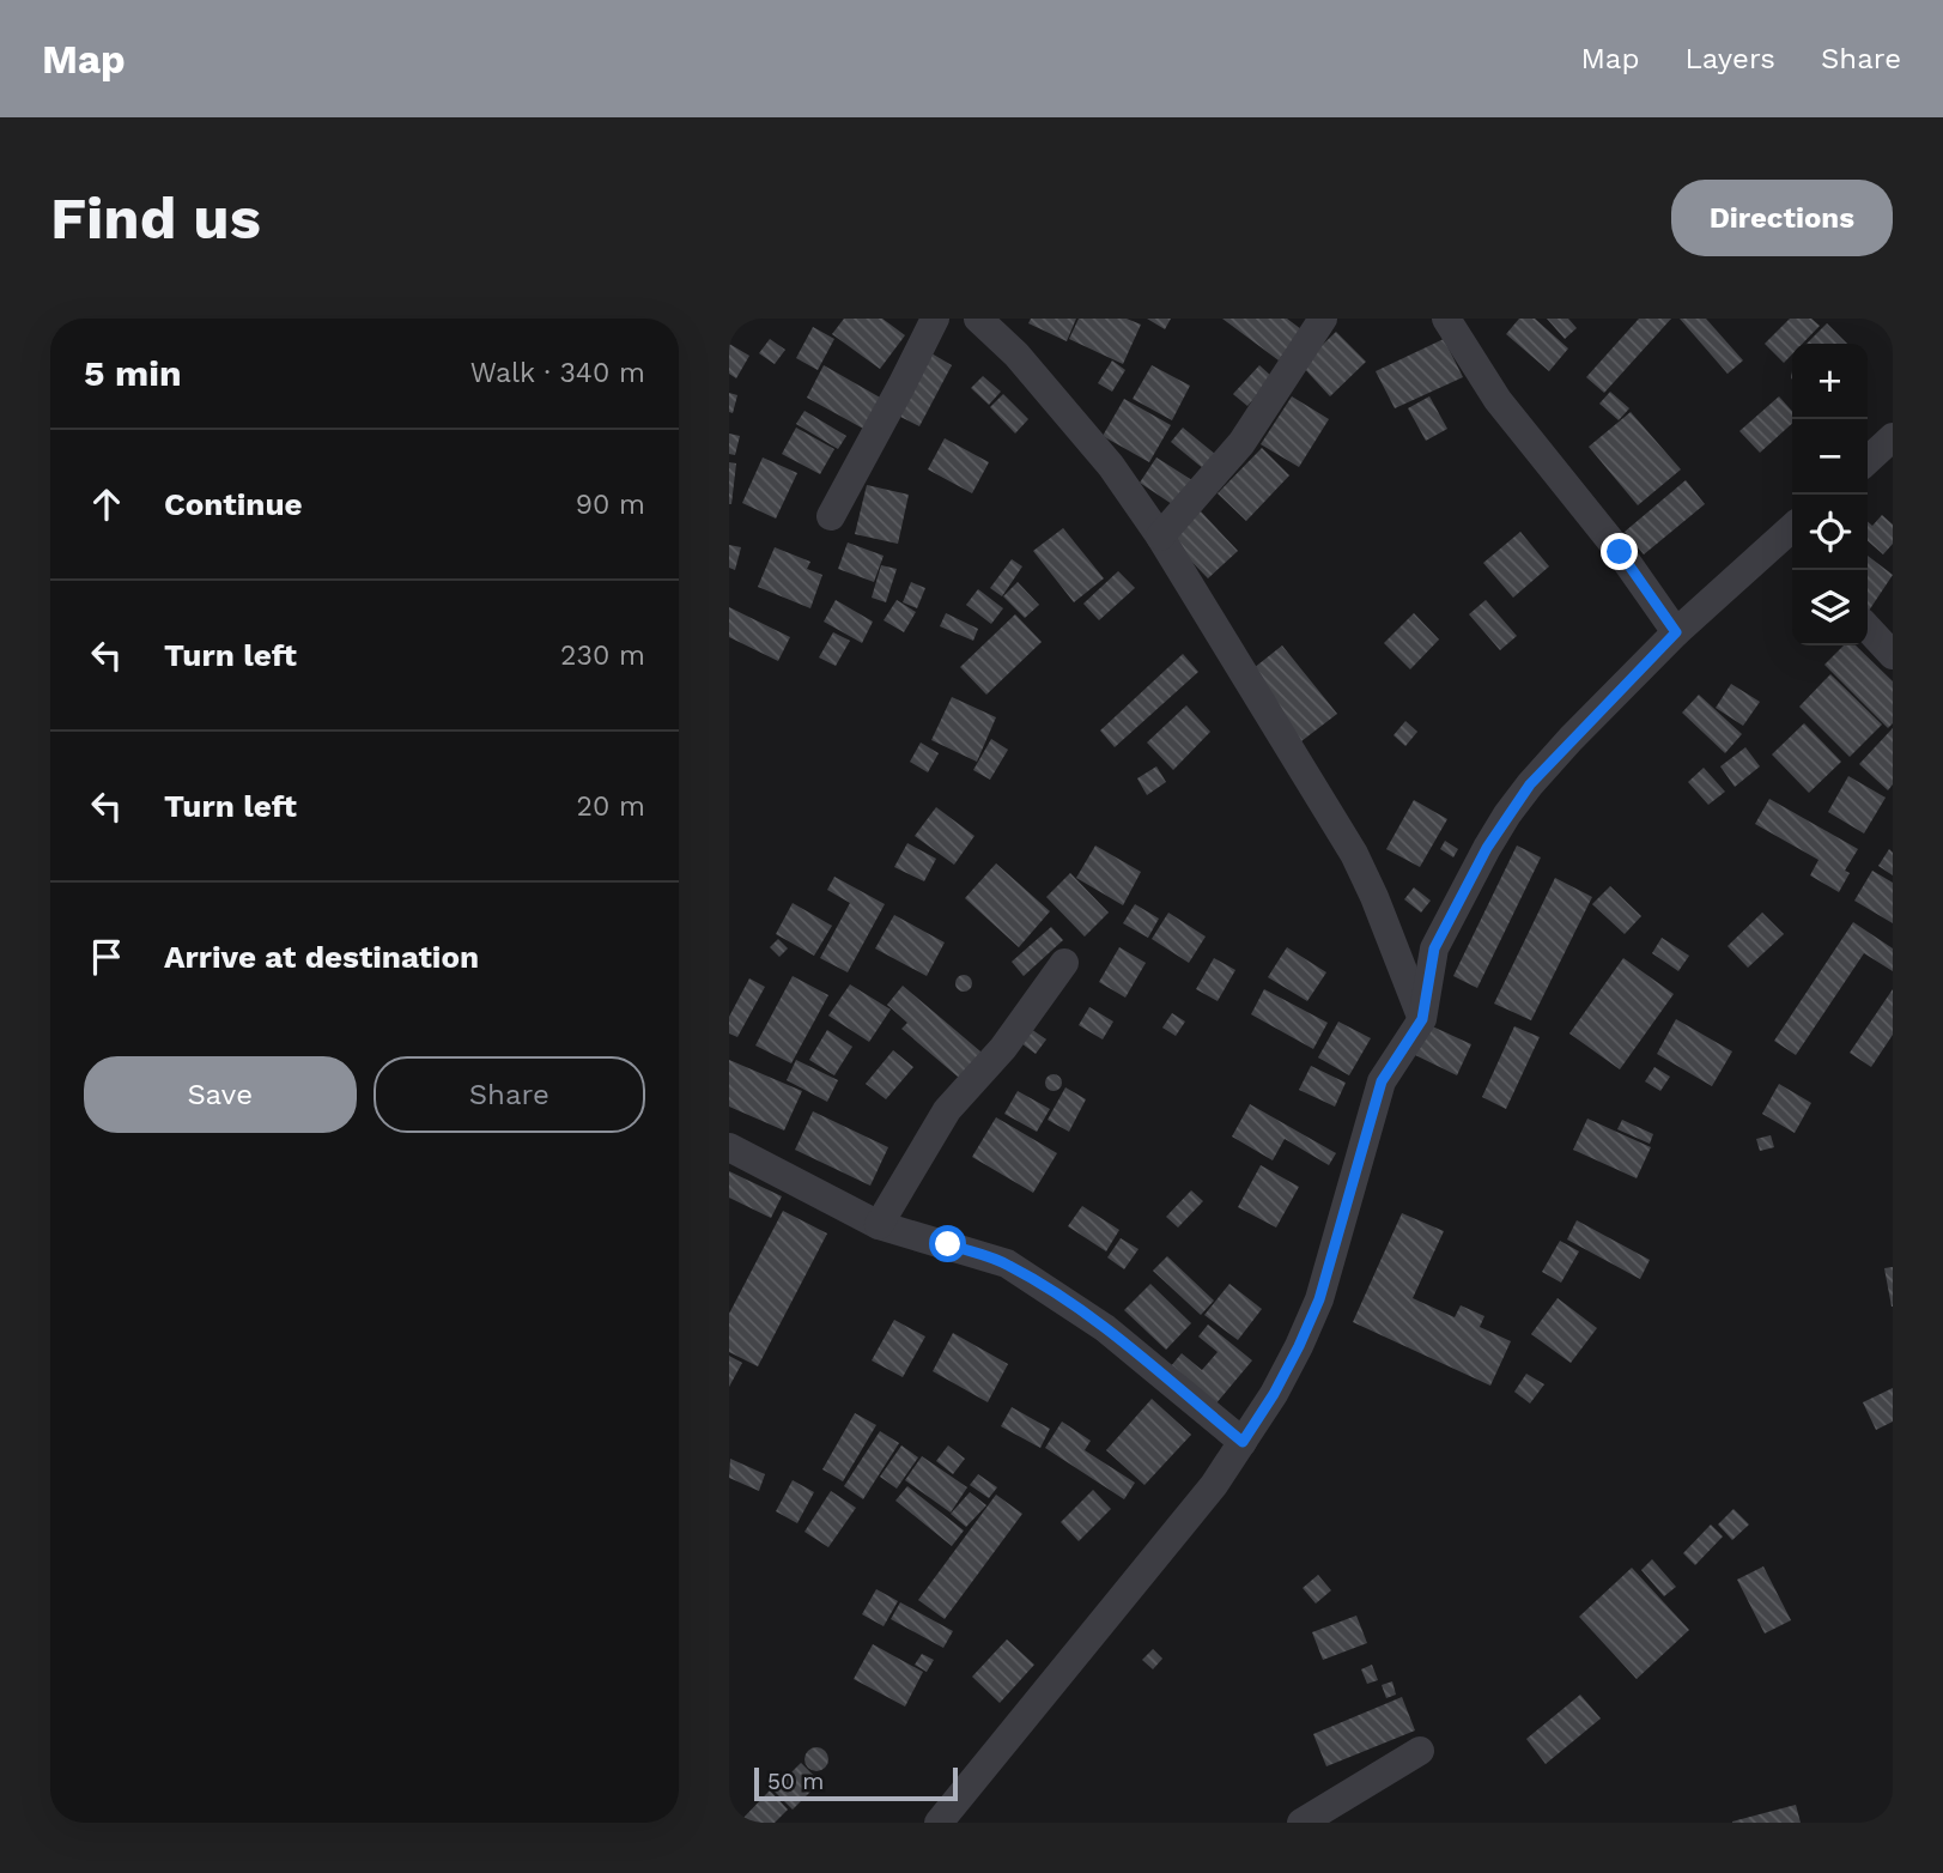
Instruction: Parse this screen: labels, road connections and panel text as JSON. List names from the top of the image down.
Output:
{
  "scale_bar": "50 m",
  "page": {
    "header": "Map",
    "nav": ["Map", "Layers", "Share"],
    "buttons": [
      "Directions",
      ["Save", "Share"]
    ],
    "title": "Find us",
    "heading": ["5 min", "Walk · 340 m"],
    "map_buttons": ["+", "−"],
    "list": [
      ["Continue", "90 m"],
      ["Turn left", "230 m"],
      ["Turn left", "20 m"],
      "Arrive at destination"
    ],
    "scale": "50 m"
  }
}
